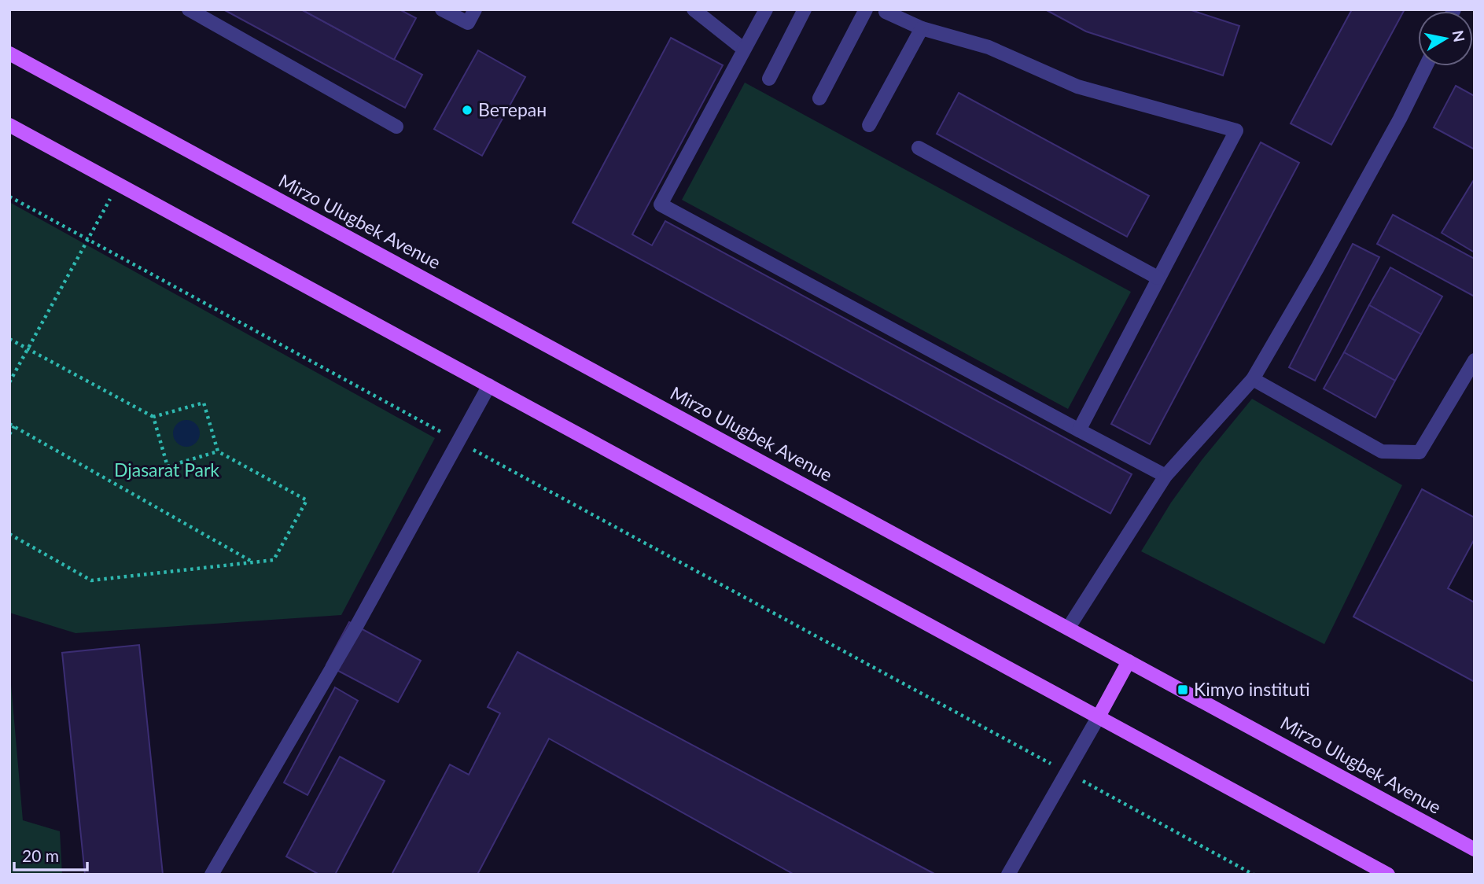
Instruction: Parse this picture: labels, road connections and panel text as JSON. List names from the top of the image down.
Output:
{
  "streets": {
    "main road": ["Mirzo Ulugbek Avenue"]
  },
  "parks": ["Djasarat Park"],
  "places": {
    "other": ["Ветеран"],
    "transit": ["Kimyo instituti"]
  },
  "scale_bar": "20 m",
  "north": "right"
}
